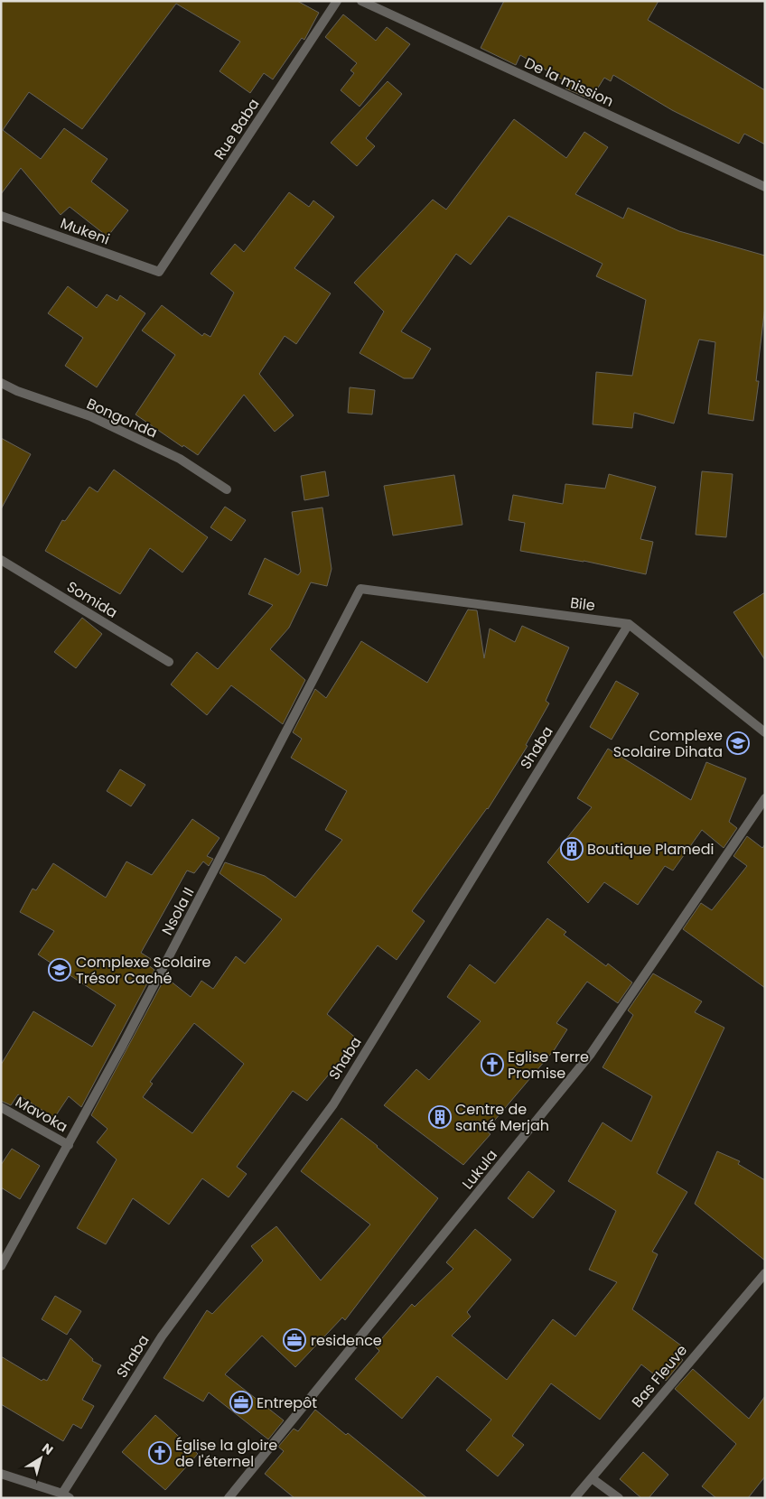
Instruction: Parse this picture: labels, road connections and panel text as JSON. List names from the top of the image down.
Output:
{
  "streets": {
    "street": [
      "De la mission",
      "Rue Baba",
      "Mukeni",
      "Bongonda",
      "Somida",
      "Bile",
      "Shaba",
      "Nsola II",
      "Mavoka",
      "Lukula",
      "Bas Fleuve"
    ]
  },
  "crossings": [
    ["Rue Baba", "Mukeni"],
    ["Bile", "Shaba"],
    ["Bile", "Nsola II"],
    ["Nsola II", "Mavoka"]
  ],
  "places": {
    "school or university": ["Complexe Scolaire Dihata", "Complexe Scolaire Trésor Caché"],
    "building": ["Boutique Plamedi", "Centre de santé Merjah"],
    "church": ["Eglise Terre Promise", "Église la gloire de l'éternel"],
    "office": ["residence", "Entrepôt"]
  },
  "north": "top right"
}
